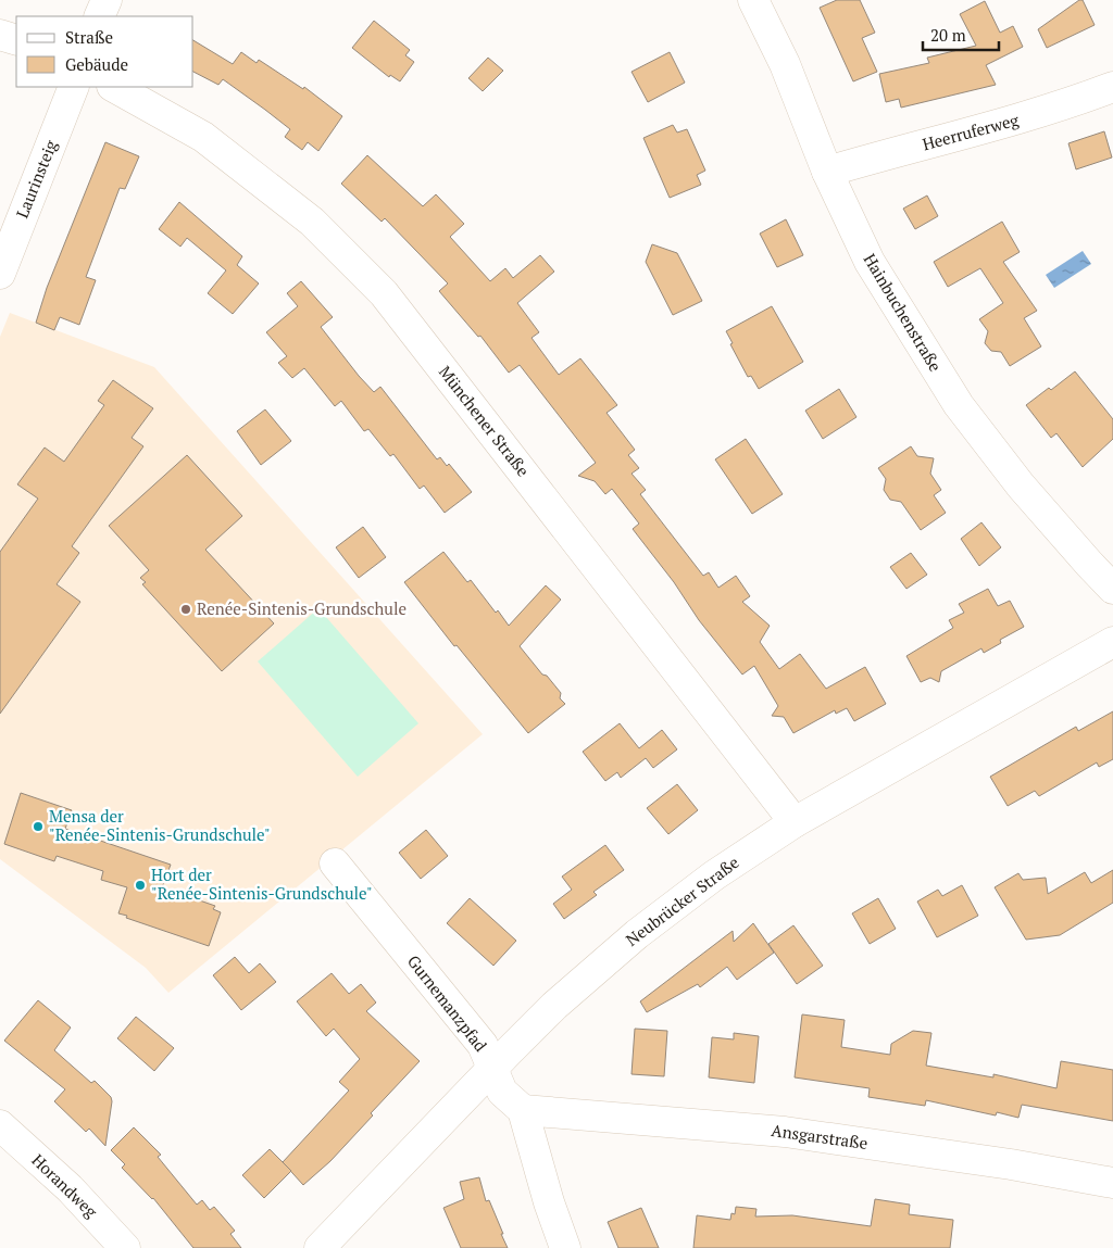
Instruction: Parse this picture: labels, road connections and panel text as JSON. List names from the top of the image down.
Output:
{
  "streets": {
    "street": [
      "Heerruferweg",
      "Laurinsteig",
      "Hainbuchenstraße",
      "Münchener Straße",
      "Neubrücker Straße",
      "Gurnemanzpfad",
      "Ansgarstraße",
      "Horandweg"
    ]
  },
  "crossings": [
    ["Heerruferweg", "Hainbuchenstraße"],
    ["Münchener Straße", "Neubrücker Straße"],
    ["Neubrücker Straße", "Gurnemanzpfad"],
    ["Gurnemanzpfad", "Ansgarstraße"]
  ],
  "places": ["Renée-Sintenis-Grundschule", "Mensa der \"Renée-Sintenis-Grundschule\"", "Hort der \"Renée-Sintenis-Grundschule\""],
  "legend": ["Straße", "Gebäude"],
  "scale_bar": "20 m"
}
